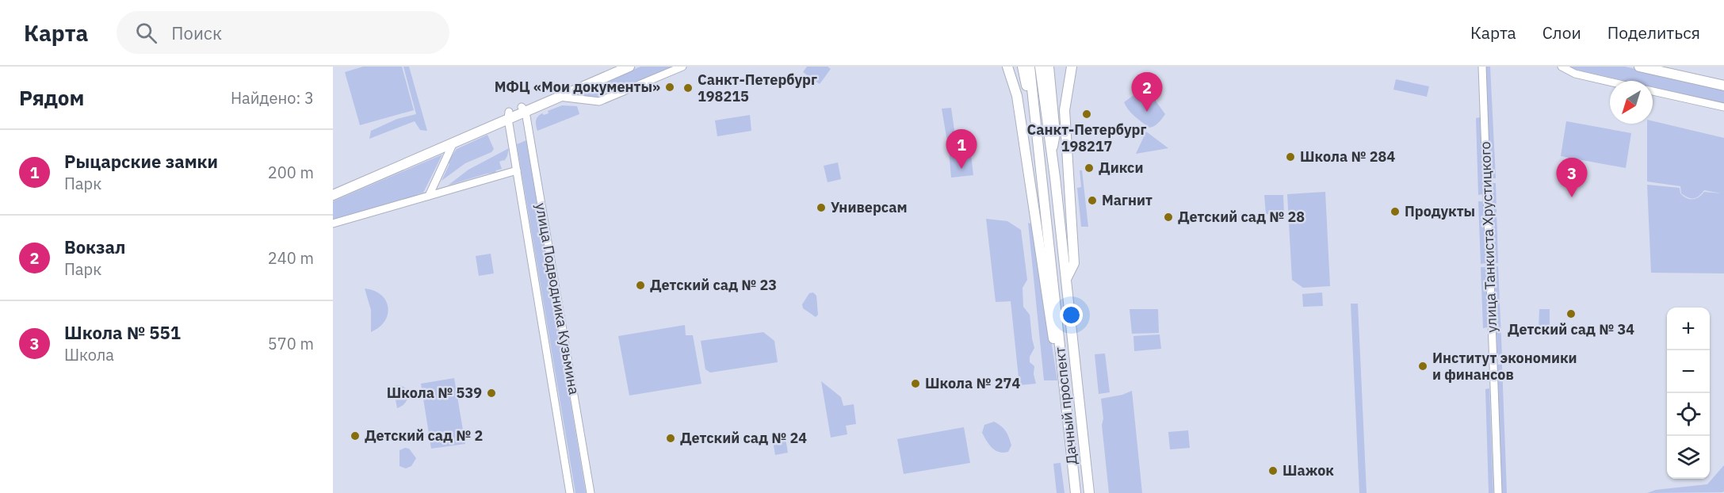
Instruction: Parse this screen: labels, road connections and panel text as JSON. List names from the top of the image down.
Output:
{
  "streets": {
    "main road": ["Дачный проспект"],
    "street": ["улица Танкиста Хрустицкого", "улица Подводника Кузьмина"]
  },
  "places": [
    "МФЦ «Мои документы»",
    "Санкт-Петербург 198215",
    "Санкт-Петербург 198217",
    "Школа № 284",
    "Дикси",
    "Магнит",
    "Универсам",
    "Продукты",
    "Детский сад № 28",
    "Детский сад № 23",
    "Детский сад № 34",
    "Институт экономики и финансов",
    "Школа № 274",
    "Школа № 539",
    "Детский сад № 2",
    "Детский сад № 24",
    "Шажок"
  ],
  "north": "bottom left",
  "page": {
    "header": "Карта",
    "search": "Поиск",
    "nav": ["Карта", "Слои", "Поделиться"],
    "heading": ["Рядом", "Найдено: 3"],
    "pins": ["2", "1", "3"],
    "list": [
      {
        "mark": "1",
        "name": "Рыцарские замки",
        "note": "Парк",
        "value": "200 m"
      },
      {
        "mark": "2",
        "name": "Вокзал",
        "note": "Парк",
        "value": "240 m"
      },
      {
        "mark": "3",
        "name": "Школа № 551",
        "note": "Школа",
        "value": "570 m"
      }
    ],
    "map_buttons": ["+", "−"]
  }
}
